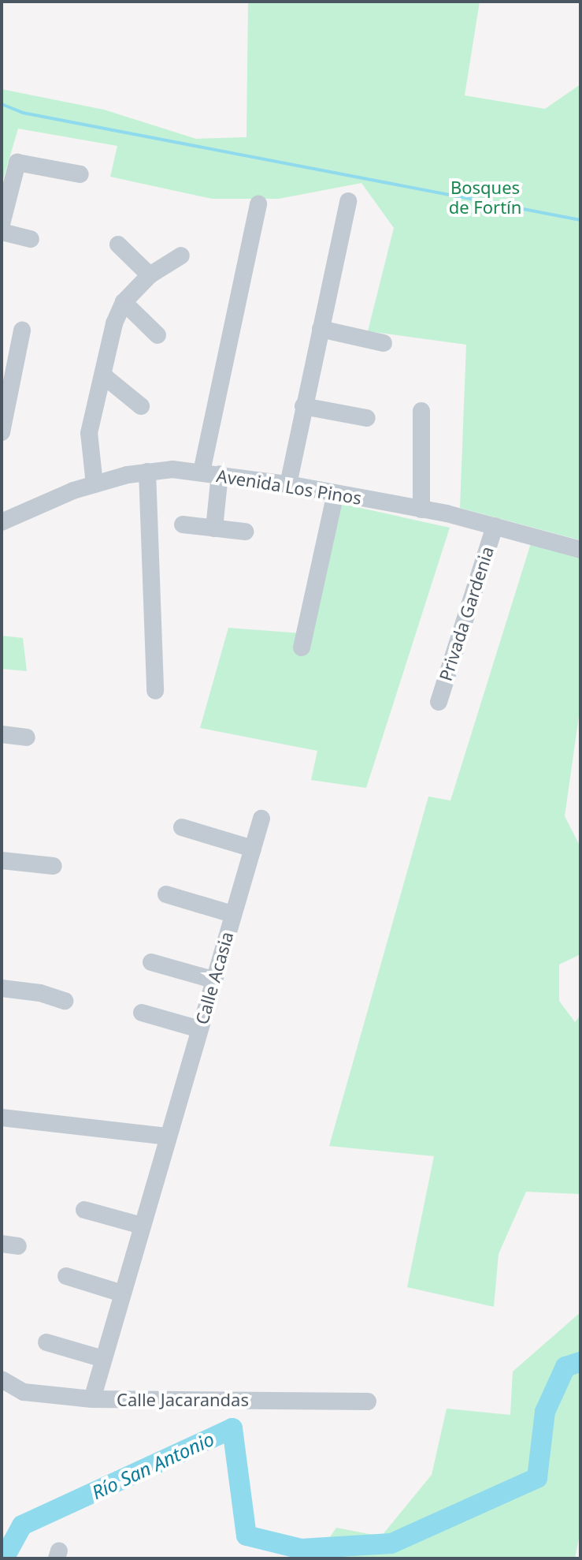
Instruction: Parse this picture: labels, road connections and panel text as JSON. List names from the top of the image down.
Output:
{
  "streets": {
    "street": [
      "Avenida Los Pinos",
      "Privada Gardenia",
      "Calle Acasia",
      "Calle Jacarandas"
    ]
  },
  "crossings": [
    ["Avenida Los Pinos", "Privada Gardenia"],
    ["Calle Acasia", "Calle Jacarandas"]
  ],
  "water": ["Río San Antonio"],
  "parks": ["Bosques de Fortín"]
}
